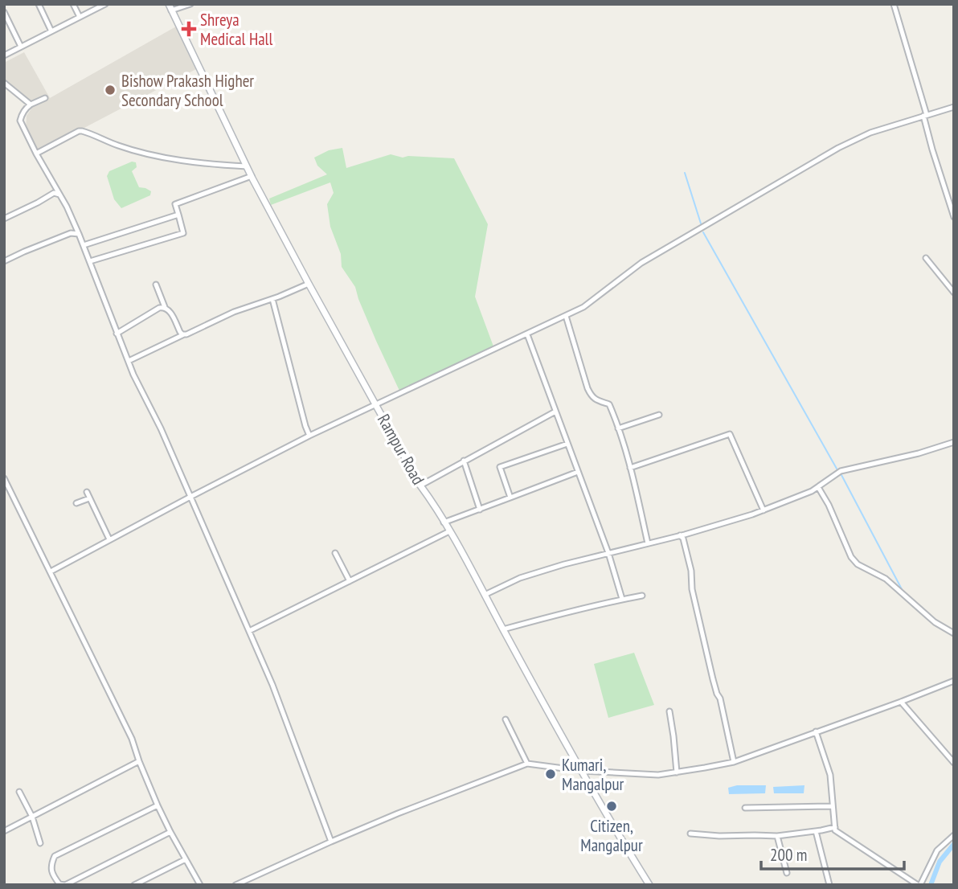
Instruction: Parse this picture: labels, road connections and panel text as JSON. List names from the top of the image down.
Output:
{
  "streets": {
    "main road": ["Rampur Road"]
  },
  "places": {
    "health": ["Shreya Medical Hall"],
    "other": ["Bishow Prakash Higher Secondary School", "Kumari, Mangalpur", "Citizen, Mangalpur"]
  },
  "scale_bar": "200 m"
}
